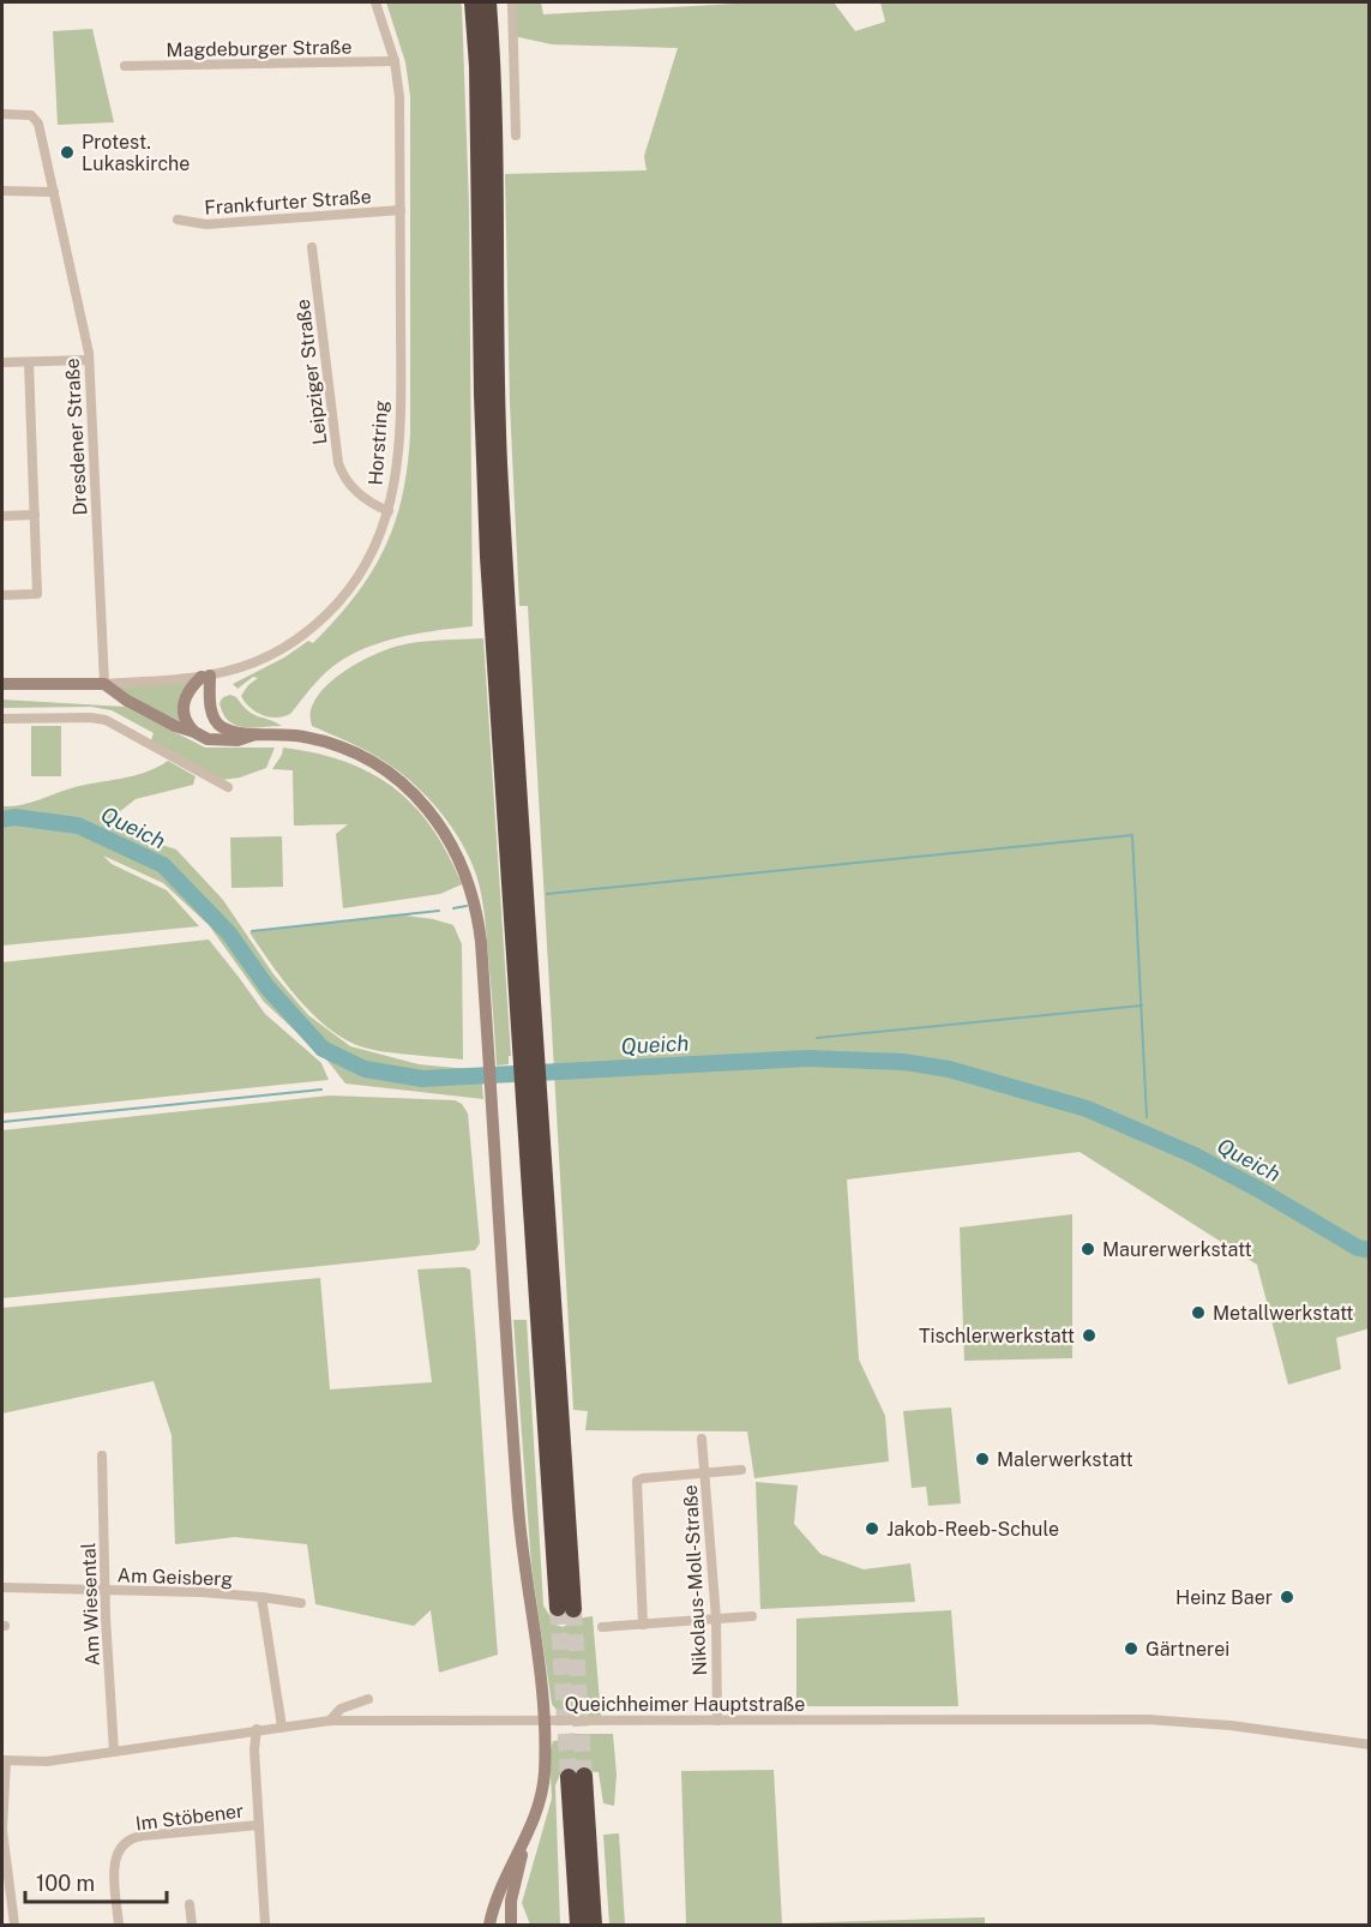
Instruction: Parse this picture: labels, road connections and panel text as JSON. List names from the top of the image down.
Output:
{
  "streets": {
    "street": [
      "Magdeburger Straße",
      "Frankfurter Straße",
      "Leipziger Straße",
      "Dresdener Straße",
      "Horstring",
      "Am Geisberg",
      "Nikolaus-Moll-Straße",
      "Am Wiesental",
      "Queichheimer Hauptstraße",
      "Im Stöbener"
    ]
  },
  "crossings": [
    ["Magdeburger Straße", "Horstring"],
    ["Frankfurter Straße", "Horstring"],
    ["Leipziger Straße", "Horstring"],
    ["Dresdener Straße", "Horstring"],
    ["Am Geisberg", "Am Wiesental"],
    ["Am Geisberg", "Queichheimer Hauptstraße"],
    ["Nikolaus-Moll-Straße", "Queichheimer Hauptstraße"],
    ["Am Wiesental", "Queichheimer Hauptstraße"],
    ["Queichheimer Hauptstraße", "Im Stöbener"]
  ],
  "water": ["Queich"],
  "places": [
    "Protest. Lukaskirche",
    "Maurerwerkstatt",
    "Metallwerkstatt",
    "Tischlerwerkstatt",
    "Malerwerkstatt",
    "Jakob-Reeb-Schule",
    "Heinz Baer",
    "Gärtnerei"
  ],
  "scale_bar": "100 m"
}
